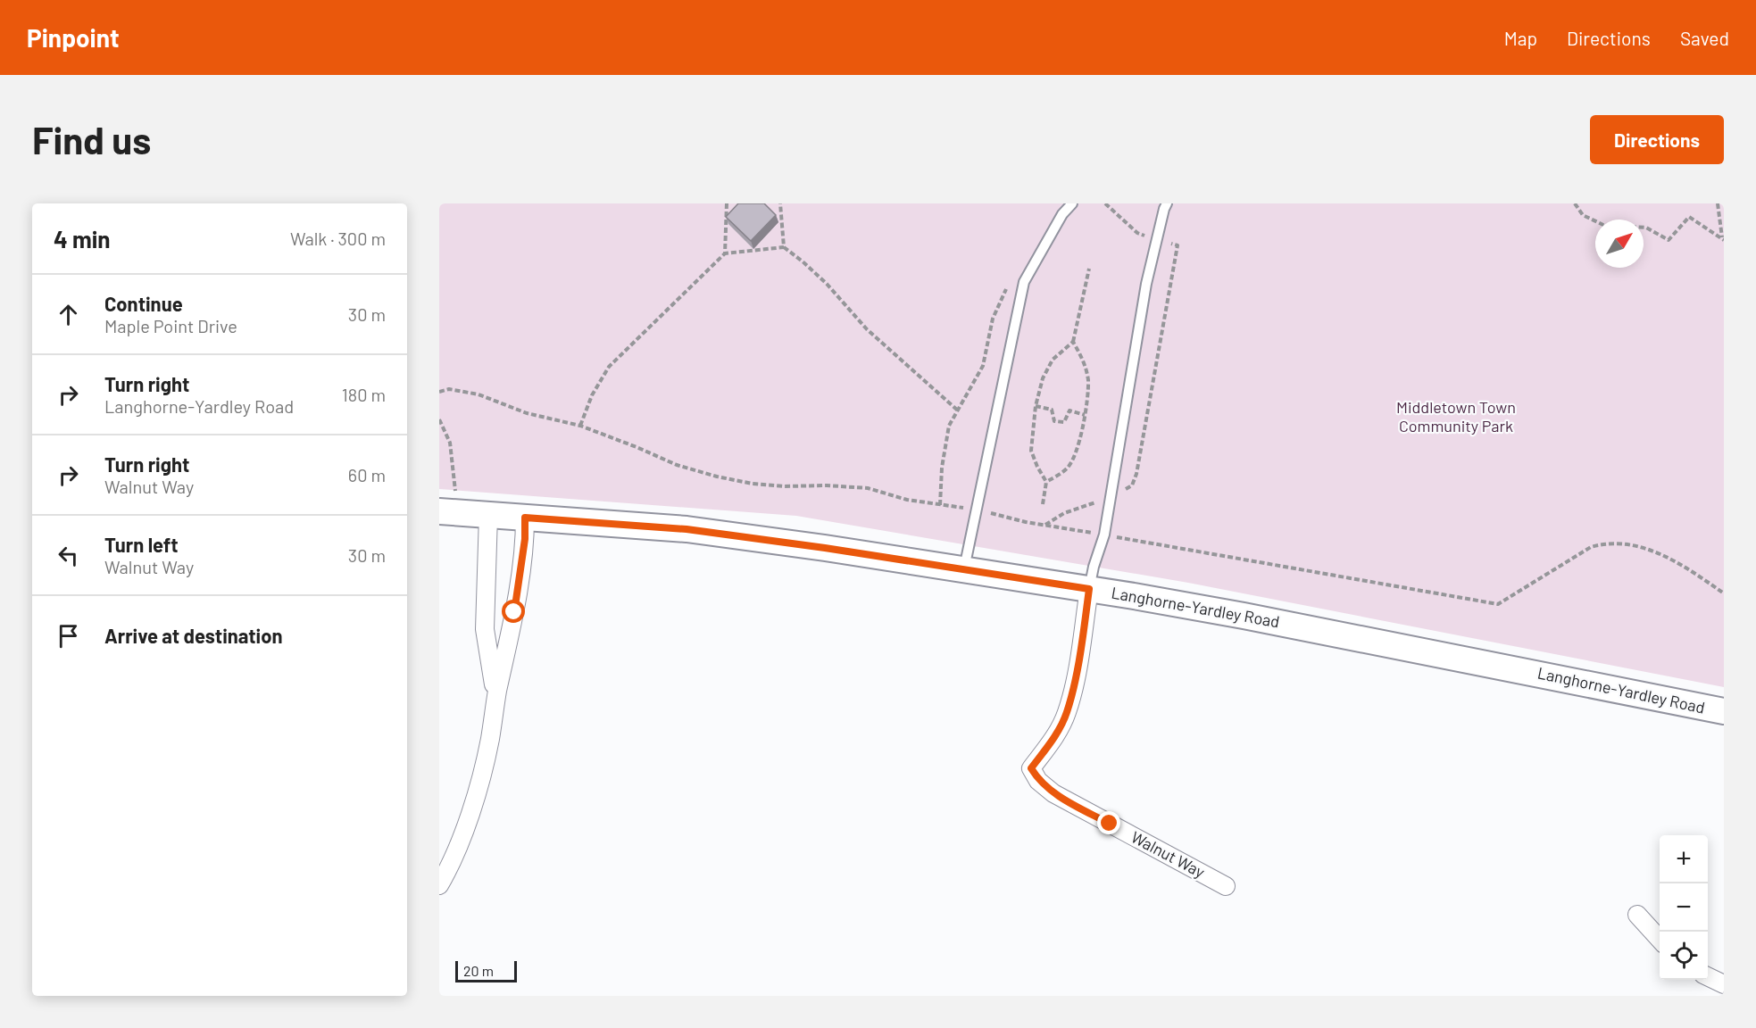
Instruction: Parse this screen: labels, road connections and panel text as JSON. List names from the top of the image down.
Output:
{
  "streets": {
    "main road": ["Langhorne-Yardley Road"],
    "street": ["Walnut Way"]
  },
  "crossings": [
    ["Langhorne-Yardley Road", "Walnut Way"]
  ],
  "parks": ["Middletown Town Community Park"],
  "scale_bar": "20 m",
  "north": "top right",
  "page": {
    "header": "Pinpoint",
    "nav": ["Map", "Directions", "Saved"],
    "buttons": "Directions",
    "title": "Find us",
    "heading": ["4 min", "Walk · 300 m"],
    "list": [
      ["Continue", "Maple Point Drive", "30 m"],
      ["Turn right", "Langhorne-Yardley Road", "180 m"],
      ["Turn right", "Walnut Way", "60 m"],
      ["Turn left", "Walnut Way", "30 m"],
      "Arrive at destination"
    ],
    "map_buttons": ["+", "−"],
    "scale": "20 m"
  }
}
